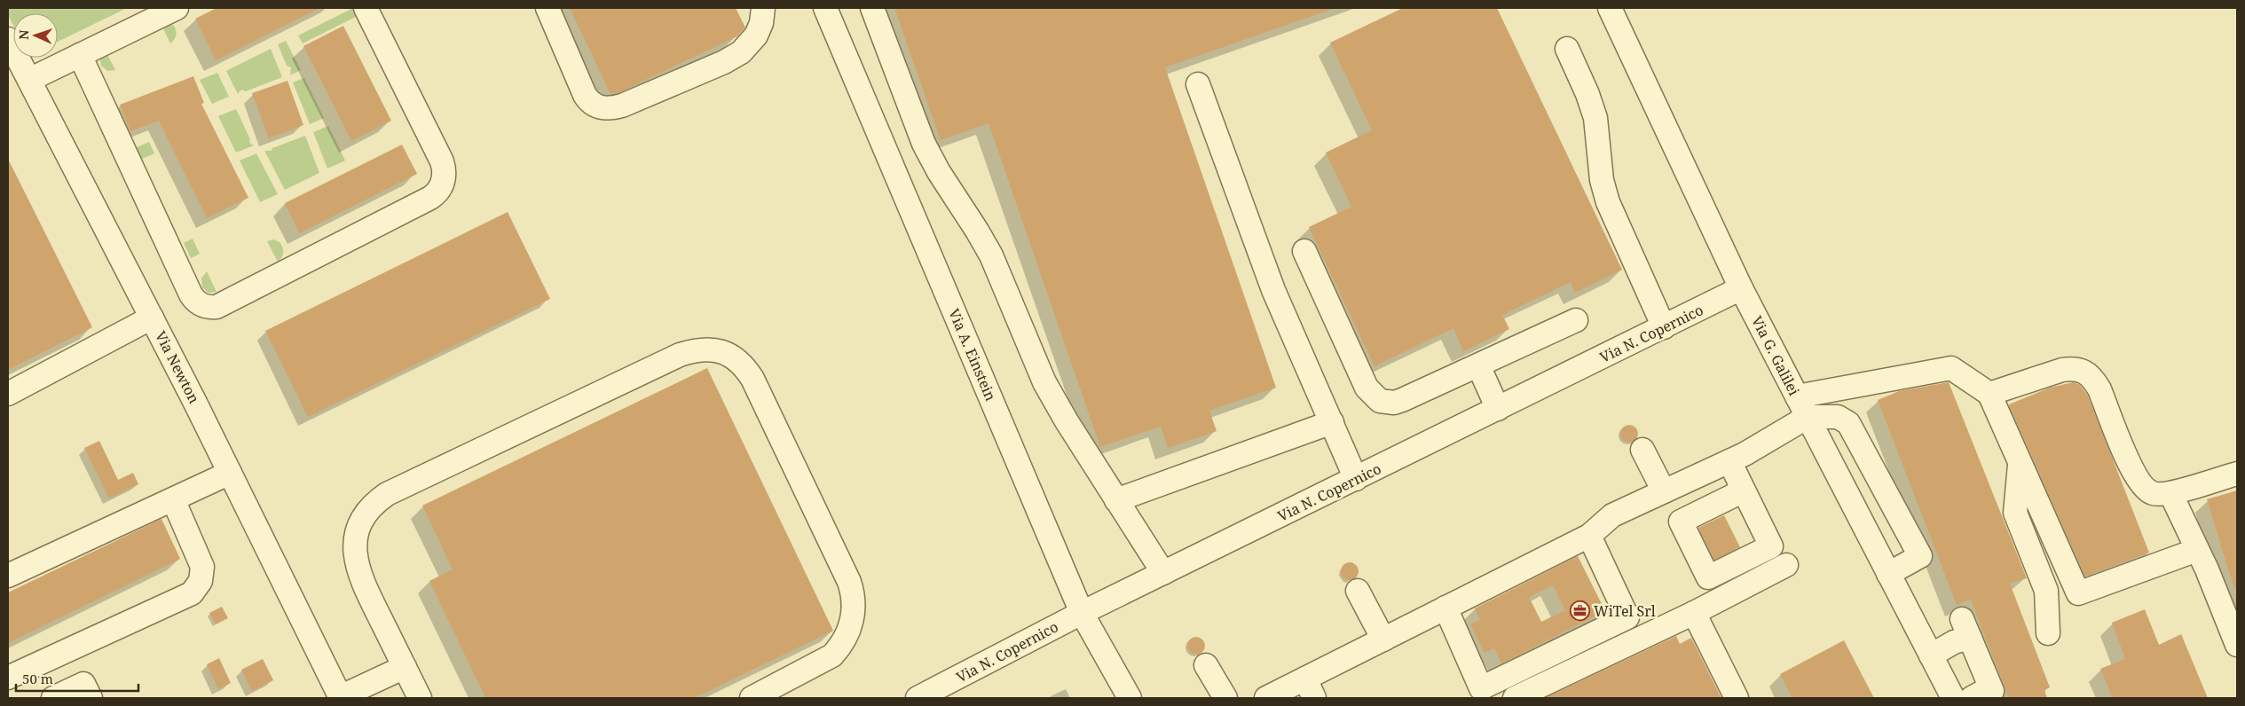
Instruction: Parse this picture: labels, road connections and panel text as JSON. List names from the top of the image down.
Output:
{
  "streets": {
    "street": [
      "Via N. Copernico",
      "Via A. Einstein",
      "Via G. Galilei",
      "Via Newton"
    ]
  },
  "crossings": [
    ["Via N. Copernico", "Via A. Einstein"],
    ["Via N. Copernico", "Via G. Galilei"]
  ],
  "places": {
    "office": ["WiTel Srl"]
  },
  "scale_bar": "50 m",
  "north": "left"
}
